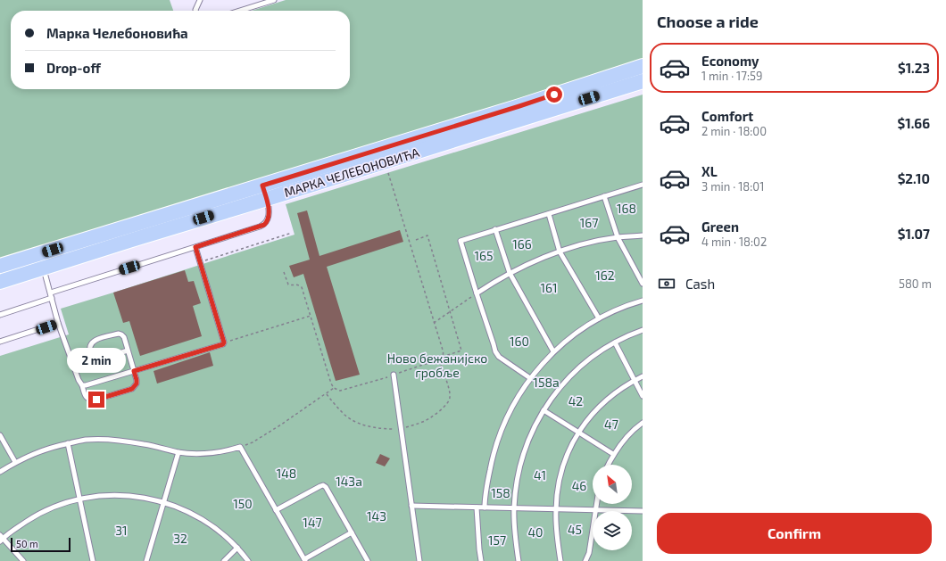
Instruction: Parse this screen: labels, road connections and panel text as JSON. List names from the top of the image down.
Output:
{
  "streets": {
    "main road": ["МАРКА ЧЕЛЕБОНОВИЋА"]
  },
  "parks": [
    "168",
    "167",
    "166",
    "165",
    "162",
    "161",
    "160",
    "Ново бежанијско гробље",
    "158a",
    "42",
    "47",
    "148",
    "41",
    "143a",
    "46",
    "158",
    "150",
    "143",
    "147",
    "45",
    "31",
    "40",
    "32",
    "157"
  ],
  "scale_bar": "50 m",
  "north": "top left",
  "page": {
    "heading": "Choose a ride",
    "banner": ["Марка Челебоновића", "Drop-off"],
    "list": [
      {
        "name": "Economy",
        "note": "1 min · 17:59",
        "value": "$1.23"
      },
      {
        "name": "Comfort",
        "note": "2 min · 18:00",
        "value": "$1.66"
      },
      {
        "name": "XL",
        "note": "3 min · 18:01",
        "value": "$2.10"
      },
      {
        "name": "Green",
        "note": "4 min · 18:02",
        "value": "$1.07"
      }
    ],
    "pay": ["Cash", "580 m"],
    "bubble": "2 min",
    "buttons": "Confirm",
    "scale": "50 m"
  }
}
